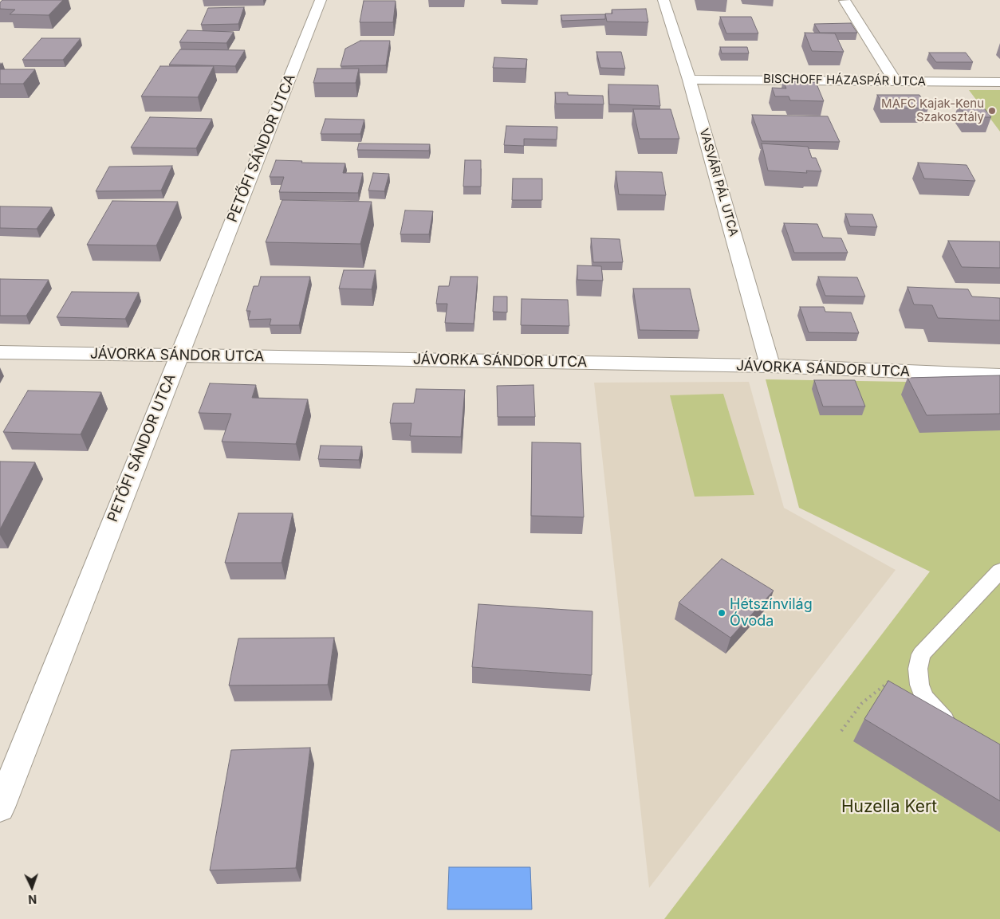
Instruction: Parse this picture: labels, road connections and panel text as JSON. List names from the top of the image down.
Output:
{
  "streets": {
    "street": [
      "BISCHOFF HÁZASPÁR UTCA",
      "PETŐFI SÁNDOR UTCA",
      "VASVÁRI PÁL UTCA",
      "JÁVORKA SÁNDOR UTCA"
    ]
  },
  "crossings": [
    ["BISCHOFF HÁZASPÁR UTCA", "VASVÁRI PÁL UTCA"],
    ["PETŐFI SÁNDOR UTCA", "JÁVORKA SÁNDOR UTCA"],
    ["VASVÁRI PÁL UTCA", "JÁVORKA SÁNDOR UTCA"]
  ],
  "parks": ["Huzella Kert"],
  "places": ["MAFC Kajak-Kenu Szakosztály", "Hétszínvilág Óvoda"],
  "north": "bottom"
}
